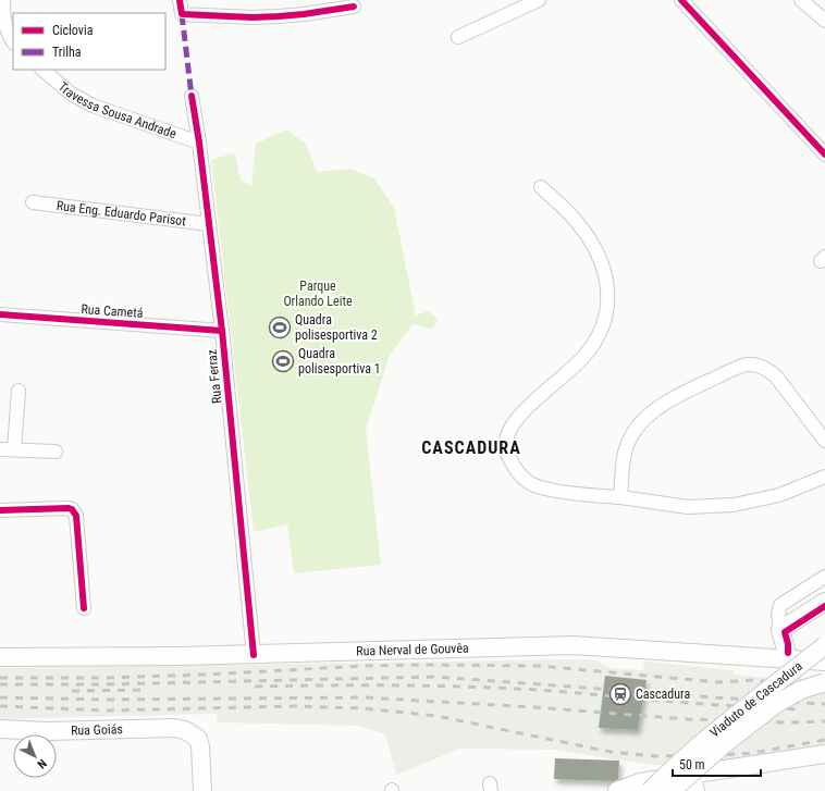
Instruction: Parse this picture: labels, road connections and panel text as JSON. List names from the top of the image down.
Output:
{
  "streets": {
    "main road": ["Rua Nerval de Gouvêa", "Viaduto de Cascadura", "Rua Goiás"],
    "street": [
      "Travessa Sousa Andrade",
      "Rua Eng. Eduardo Parisot",
      "Rua Cametá",
      "Rua Ferraz"
    ]
  },
  "crossings": [
    ["Travessa Sousa Andrade", "Rua Ferraz"],
    ["Rua Eng. Eduardo Parisot", "Rua Ferraz"],
    ["Rua Cametá", "Rua Ferraz"],
    ["Rua Ferraz", "Rua Nerval de Gouvêa"]
  ],
  "districts": ["CASCADURA"],
  "parks": ["Parque Orlando Leite"],
  "places": {
    "sports": ["Quadra polisesportiva 2", "Quadra polisesportiva 1"],
    "station": ["Cascadura"]
  },
  "legend": ["Ciclovia", "Trilha"],
  "scale_bar": "50 m",
  "north": "bottom right"
}
